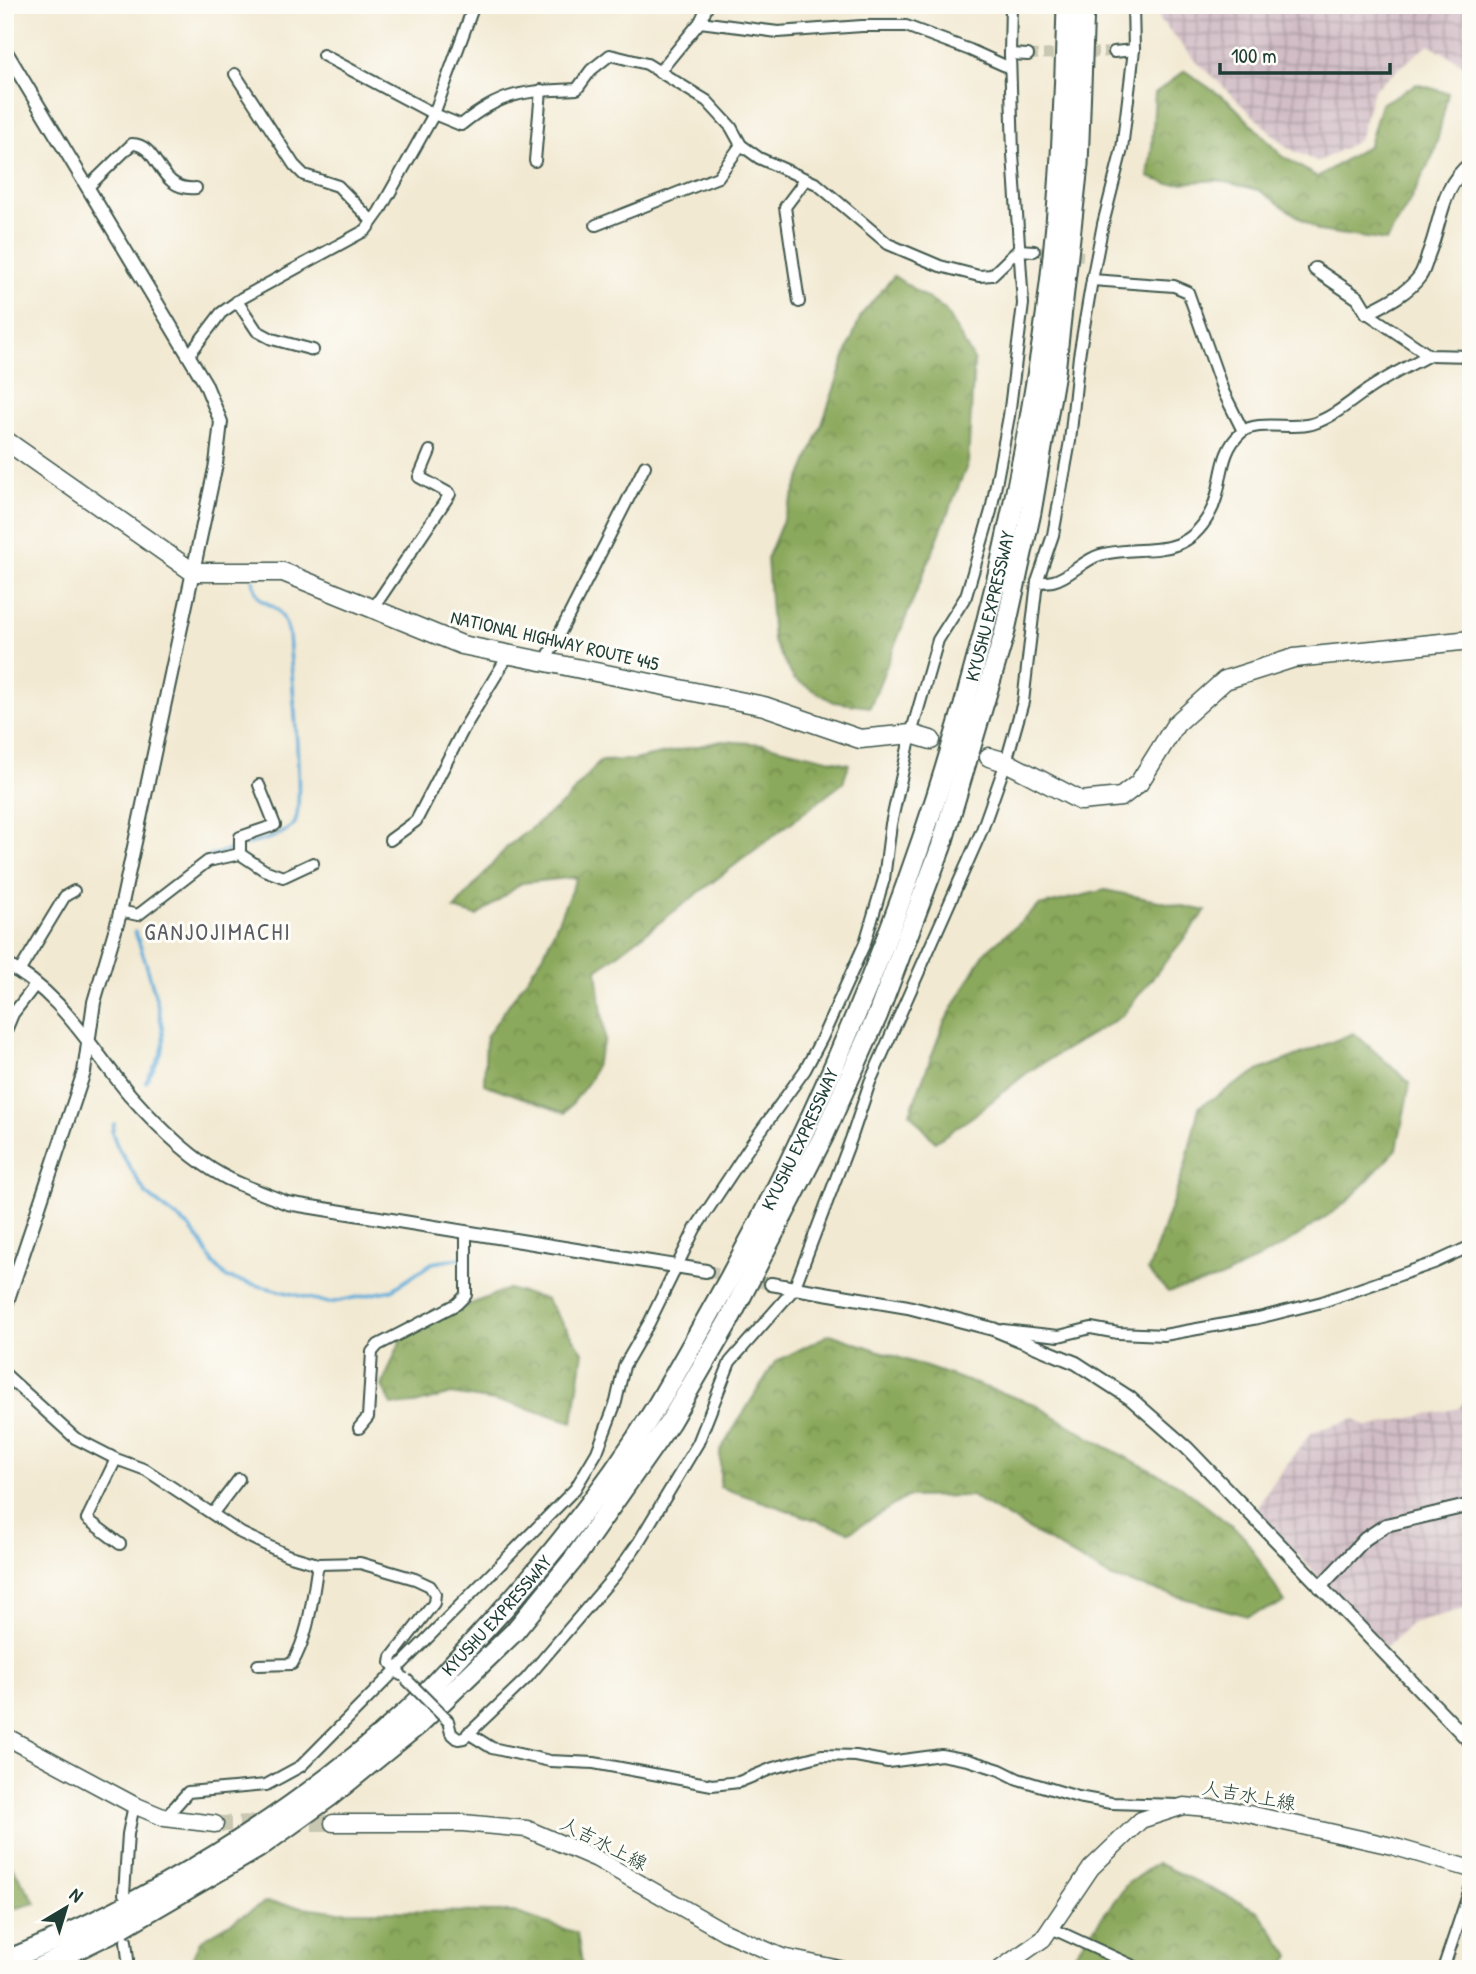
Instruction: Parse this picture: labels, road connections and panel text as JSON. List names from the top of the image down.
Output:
{
  "streets": {
    "highway": ["KYUSHU EXPRESSWAY", "NATIONAL HIGHWAY ROUTE 445"],
    "main road": ["人吉水上線"]
  },
  "districts": ["GANJOJIMACHI"],
  "scale_bar": "100 m",
  "north": "top right"
}
